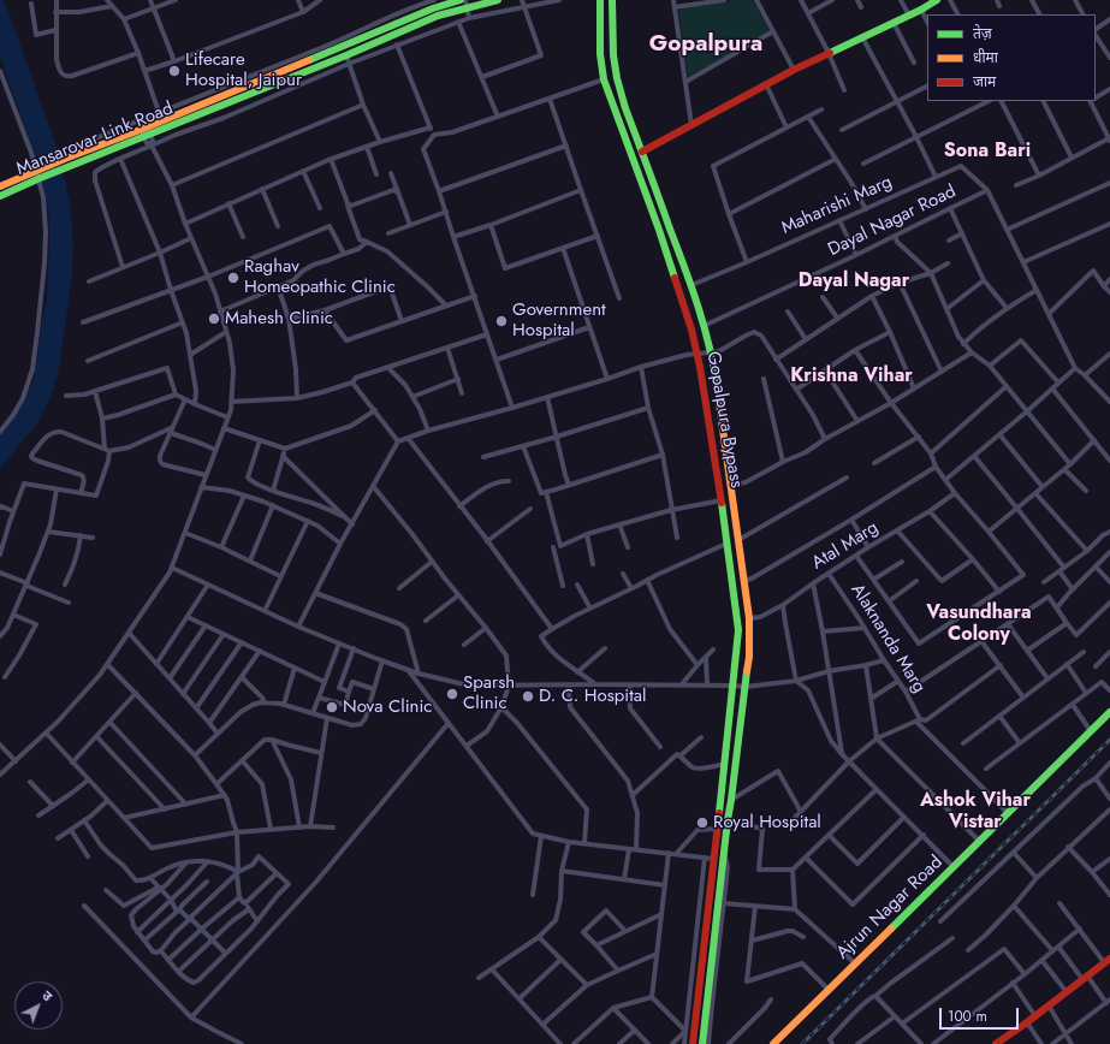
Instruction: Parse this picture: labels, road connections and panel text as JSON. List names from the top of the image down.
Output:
{
  "streets": {
    "main road": ["Mansarovar Link Road", "Gopalpura Bypass", "Ajrun Nagar Road"],
    "street": [
      "Maharishi Marg",
      "Dayal Nagar Road",
      "Atal Marg",
      "Alaknanda Marg"
    ]
  },
  "crossings": [
    ["Maharishi Marg", "Dayal Nagar Road"],
    ["Maharishi Marg", "Gopalpura Bypass"],
    ["Dayal Nagar Road", "Gopalpura Bypass"],
    ["Gopalpura Bypass", "Atal Marg"],
    ["Atal Marg", "Alaknanda Marg"],
    ["Alaknanda Marg", "Ajrun Nagar Road"]
  ],
  "districts": [
    "Gopalpura",
    "Sona Bari",
    "Dayal Nagar",
    "Krishna Vihar",
    "Vasundhara Colony",
    "Ashok Vihar Vistar"
  ],
  "places": [
    "Lifecare Hospital, Jaipur",
    "Raghav Homeopathic Clinic",
    "Mahesh Clinic",
    "Government Hospital",
    "Sparsh Clinic",
    "D. C. Hospital",
    "Nova Clinic",
    "Royal Hospital"
  ],
  "legend": ["तेज़", "धीमा", "जाम"],
  "scale_bar": "100 m",
  "north": "top right"
}
